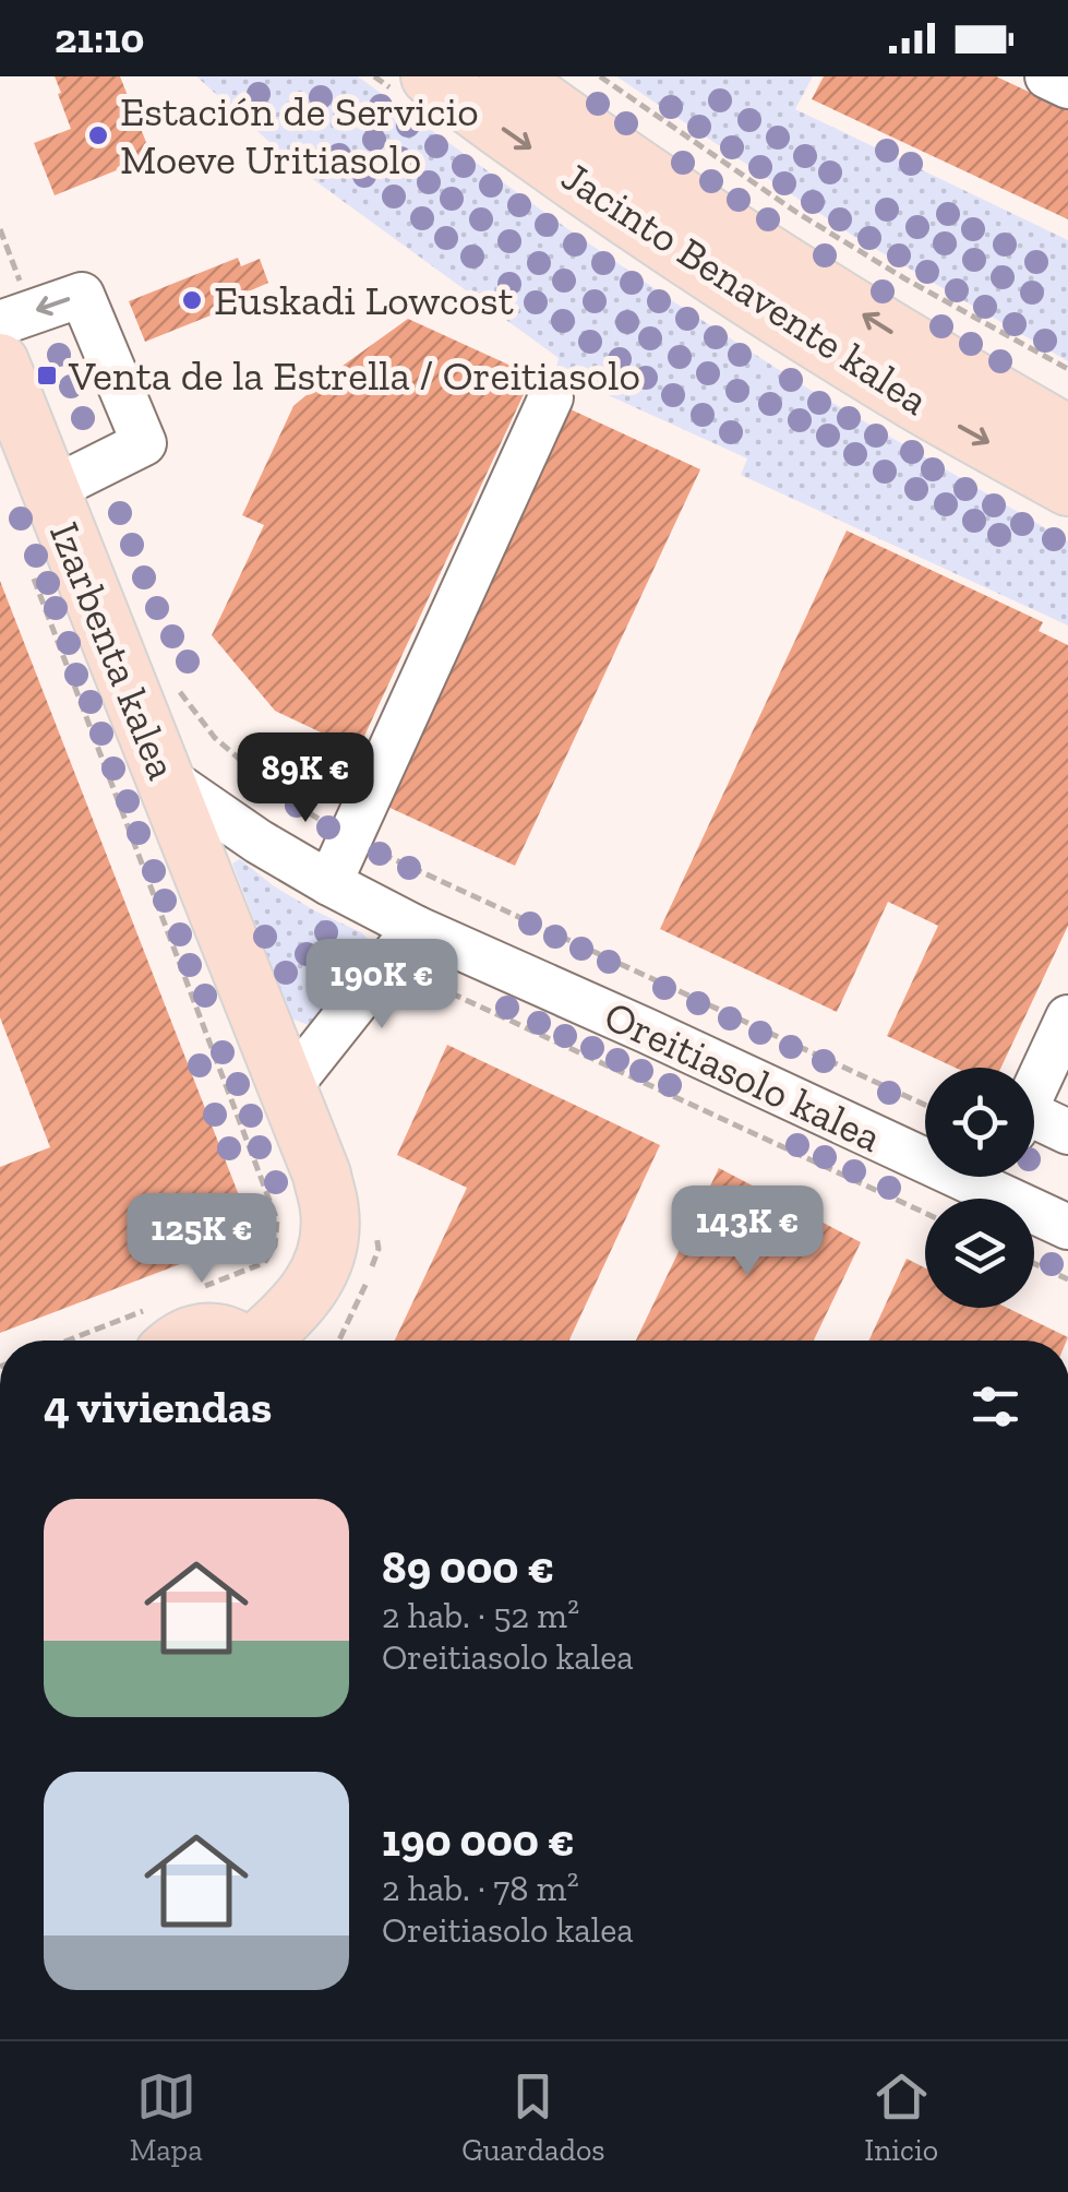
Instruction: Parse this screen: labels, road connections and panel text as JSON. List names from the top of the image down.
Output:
{
  "streets": {
    "main road": ["Jacinto Benavente kalea", "Izarbenta kalea"],
    "street": ["Oreitiasolo kalea"]
  },
  "crossings": [
    ["Izarbenta kalea", "Oreitiasolo kalea"]
  ],
  "places": {
    "other": ["Estación de Servicio Moeve Uritiasolo", "Euskadi Lowcost"],
    "transit": ["Venta de la Estrella / Oreitiasolo"]
  },
  "page": {
    "status": "21:10",
    "price": [
      "89K €",
      "190K €",
      "143K €",
      "125K €"
    ],
    "heading": "4 viviendas",
    "list": [
      {
        "name": "89 000 €",
        "note": "2 hab. · 52 m² · Oreitiasolo kalea"
      },
      {
        "name": "190 000 €",
        "note": "2 hab. · 78 m² · Oreitiasolo kalea"
      }
    ],
    "tabs": ["Mapa", "Guardados", "Inicio"]
  }
}
